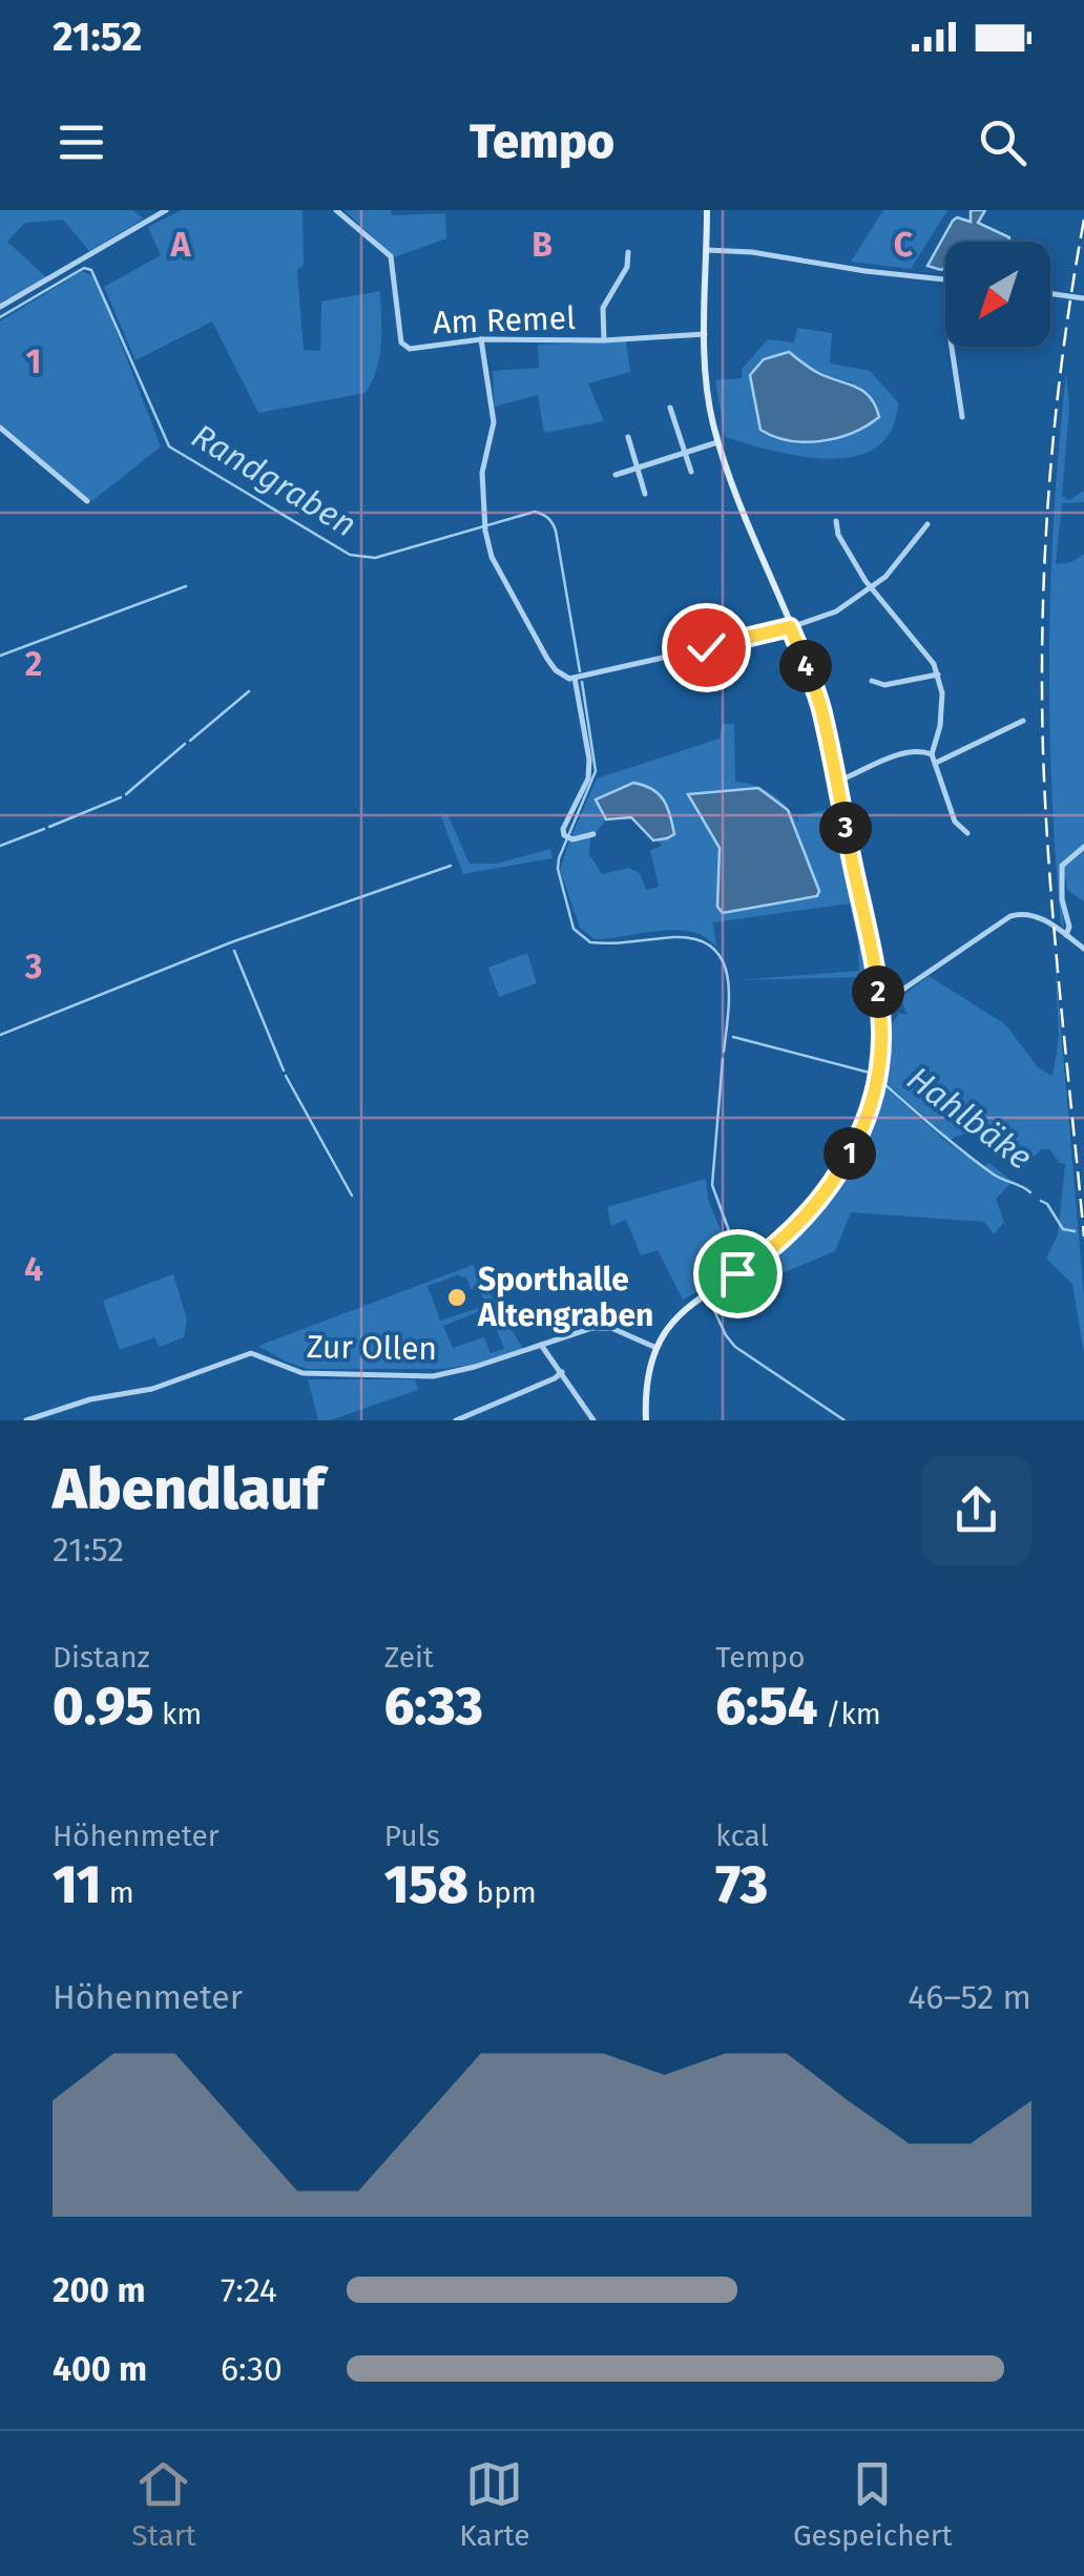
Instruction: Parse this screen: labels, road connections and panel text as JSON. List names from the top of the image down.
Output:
{
  "streets": {
    "street": ["Am Remel", "Zur Ollen"]
  },
  "water": ["Randgraben", "Hahlbäke"],
  "places": ["Sporthalle Altengraben"],
  "north": "bottom left",
  "page": {
    "status": "21:52",
    "header": "Tempo",
    "pins": [
      "4",
      "3",
      "2",
      "1"
    ],
    "heading": ["Abendlauf", "21:52"],
    "stats": [
      ["Distanz", "0.95 km"],
      ["Zeit", "6:33"],
      ["Tempo", "6:54 /km"],
      ["Höhenmeter", "11 m"],
      ["Puls", "158 bpm"],
      ["kcal", "73"]
    ],
    "chart": ["Höhenmeter", "46–52 m"],
    "list": [
      {
        "name": "200 m",
        "note": "7:24"
      },
      {
        "name": "400 m",
        "note": "6:30"
      }
    ],
    "tabs": ["Start", "Karte", "Gespeichert"]
  },
  "grid": {
    "columns": ["A", "B", "C"],
    "rows": [
      "1",
      "2",
      "3",
      "4"
    ]
  }
}
